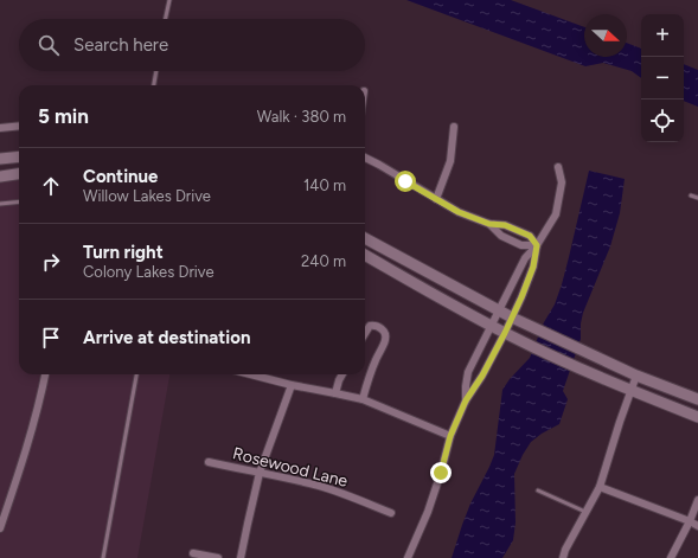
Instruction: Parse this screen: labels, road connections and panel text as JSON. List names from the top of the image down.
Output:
{
  "streets": {
    "street": ["Rosewood Lane"]
  },
  "north": "right",
  "page": {
    "map_buttons": ["+", "−"],
    "search": "Search here",
    "heading": ["5 min", "Walk · 380 m"],
    "list": [
      ["Continue", "Willow Lakes Drive", "140 m"],
      ["Turn right", "Colony Lakes Drive", "240 m"],
      "Arrive at destination"
    ]
  }
}
